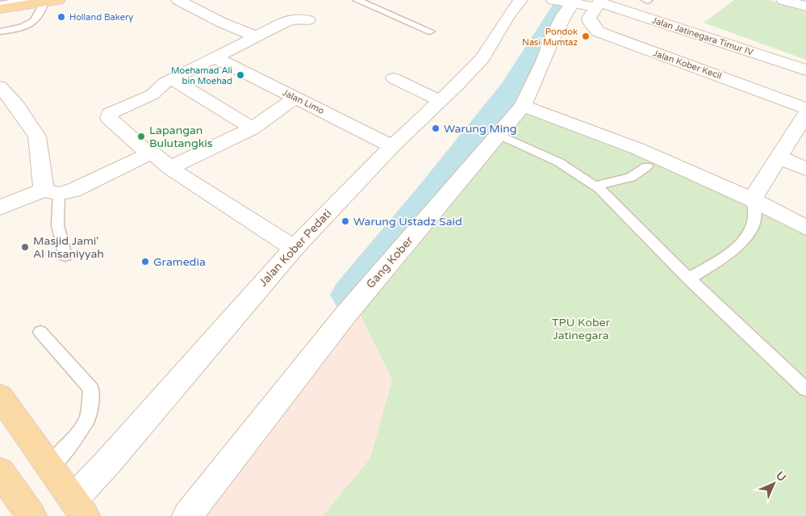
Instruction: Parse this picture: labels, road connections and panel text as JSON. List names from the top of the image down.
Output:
{
  "streets": {
    "street": [
      "Jalan Jatinegara Timur IV",
      "Jalan Kober Kecil",
      "Jalan Limo",
      "Jalan Kober Pedati",
      "Gang Kober"
    ]
  },
  "crossings": [
    ["Jalan Jatinegara Timur IV", "Jalan Kober Kecil"],
    ["Jalan Jatinegara Timur IV", "Gang Kober"],
    ["Jalan Limo", "Jalan Kober Pedati"]
  ],
  "parks": ["TPU Kober Jatinegara"],
  "places": [
    "Holland Bakery",
    "Pondok Nasi Mumtaz",
    "Moehamad Ali bin Moehad",
    "Warung Ming",
    "Lapangan Bulutangkis",
    "Warung Ustadz Said",
    "Masjid Jami' Al Insaniyyah",
    "Gramedia"
  ],
  "north": "top right"
}
